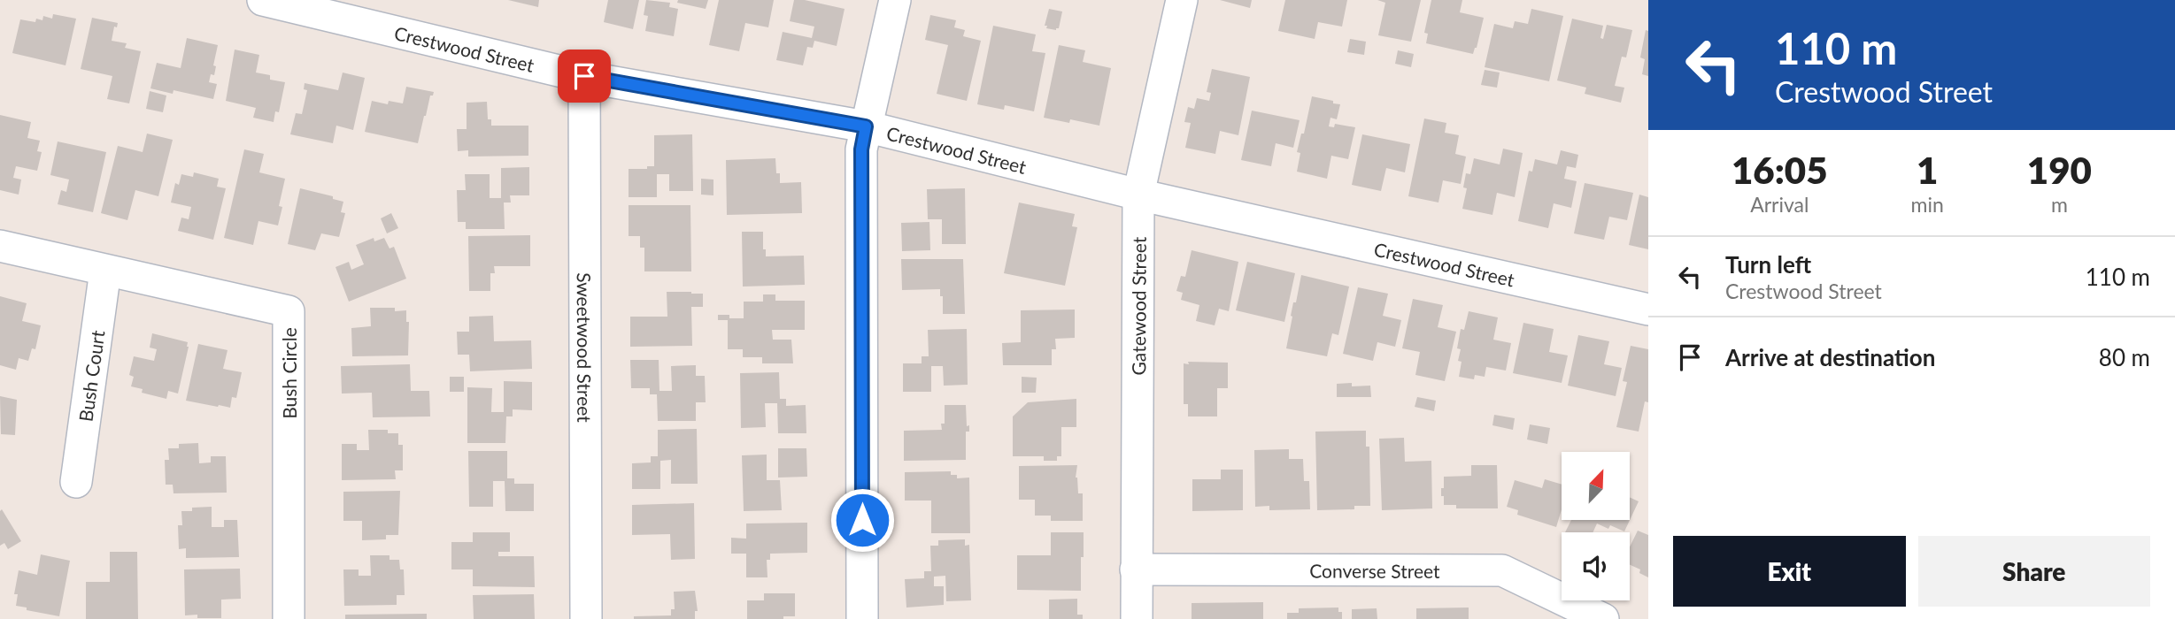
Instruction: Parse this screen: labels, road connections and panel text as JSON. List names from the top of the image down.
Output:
{
  "streets": {
    "street": [
      "Crestwood Street",
      "Gatewood Street",
      "Sweetwood Street",
      "Bush Circle",
      "Bush Court",
      "Converse Street"
    ]
  },
  "crossings": [
    ["Crestwood Street", "Gatewood Street"],
    ["Crestwood Street", "Sweetwood Street"],
    ["Gatewood Street", "Converse Street"],
    ["Bush Circle", "Bush Court"]
  ],
  "north": "top right",
  "page": {
    "turn": ["110 m", "Crestwood Street"],
    "eta": [
      "16:05",
      "Arrival",
      "1",
      "min",
      "190",
      "m"
    ],
    "list": [
      {
        "name": "Turn left",
        "note": "Crestwood Street",
        "value": "110 m"
      },
      {
        "name": "Arrive at destination",
        "value": "80 m"
      }
    ],
    "buttons": ["Exit", "Share"]
  }
}
